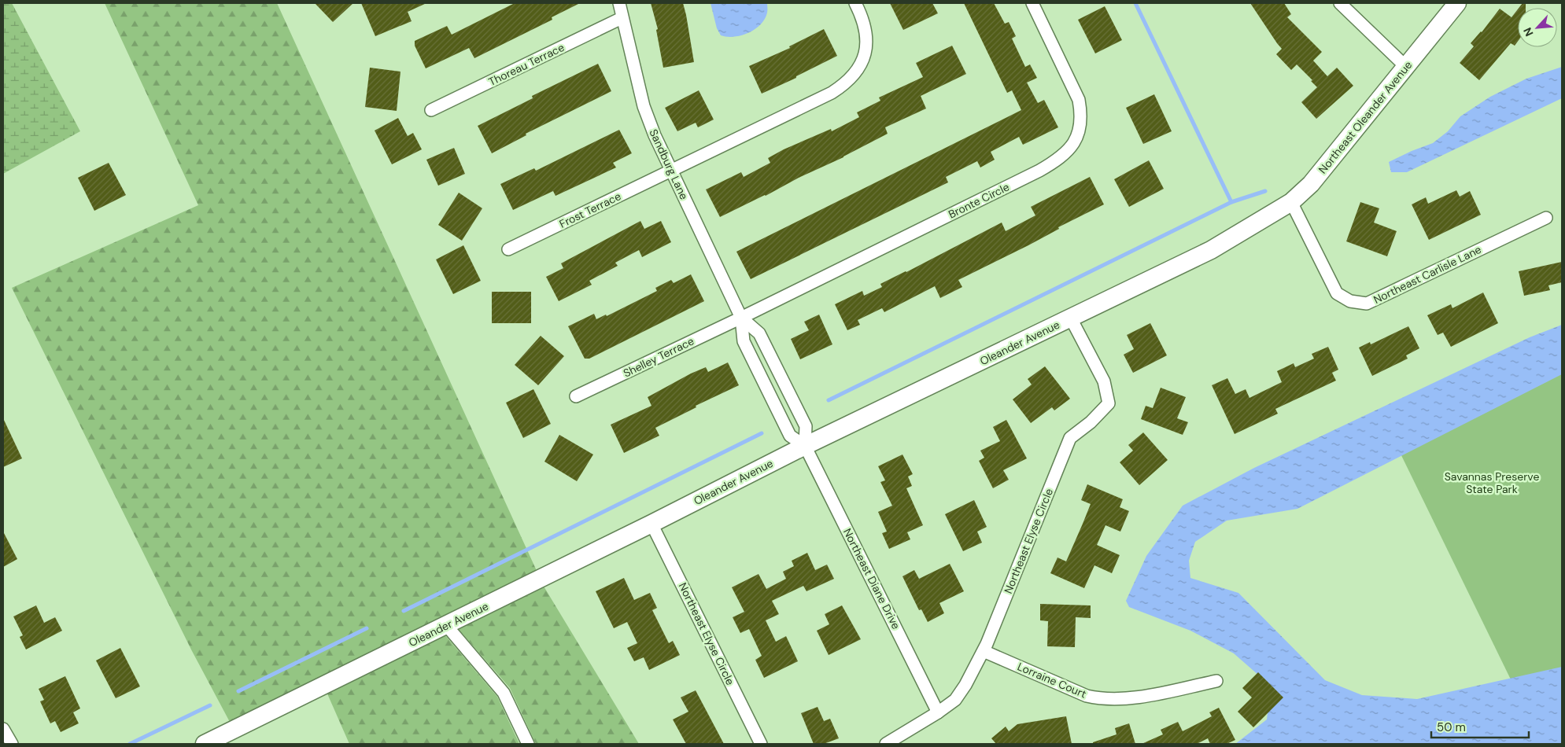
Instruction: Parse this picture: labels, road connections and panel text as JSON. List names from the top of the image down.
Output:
{
  "streets": {
    "street": [
      "Thoreau Terrace",
      "Northeast Oleander Avenue",
      "Sandburg Lane",
      "Bronte Circle",
      "Frost Terrace",
      "Northeast Carlisle Lane",
      "Oleander Avenue",
      "Shelley Terrace",
      "Northeast Elyse Circle",
      "Northeast Diane Drive",
      "Lorraine Court"
    ]
  },
  "crossings": [
    ["Thoreau Terrace", "Sandburg Lane"],
    ["Northeast Oleander Avenue", "Northeast Carlisle Lane"],
    ["Northeast Oleander Avenue", "Oleander Avenue"],
    ["Sandburg Lane", "Bronte Circle"],
    ["Sandburg Lane", "Frost Terrace"],
    ["Sandburg Lane", "Oleander Avenue"],
    ["Sandburg Lane", "Shelley Terrace"],
    ["Sandburg Lane", "Northeast Diane Drive"],
    ["Bronte Circle", "Shelley Terrace"],
    ["Oleander Avenue", "Northeast Elyse Circle"],
    ["Oleander Avenue", "Northeast Diane Drive"],
    ["Northeast Elyse Circle", "Northeast Diane Drive"],
    ["Northeast Elyse Circle", "Lorraine Court"]
  ],
  "parks": ["Savannas Preserve State Park"],
  "scale_bar": "50 m",
  "north": "bottom left"
}
